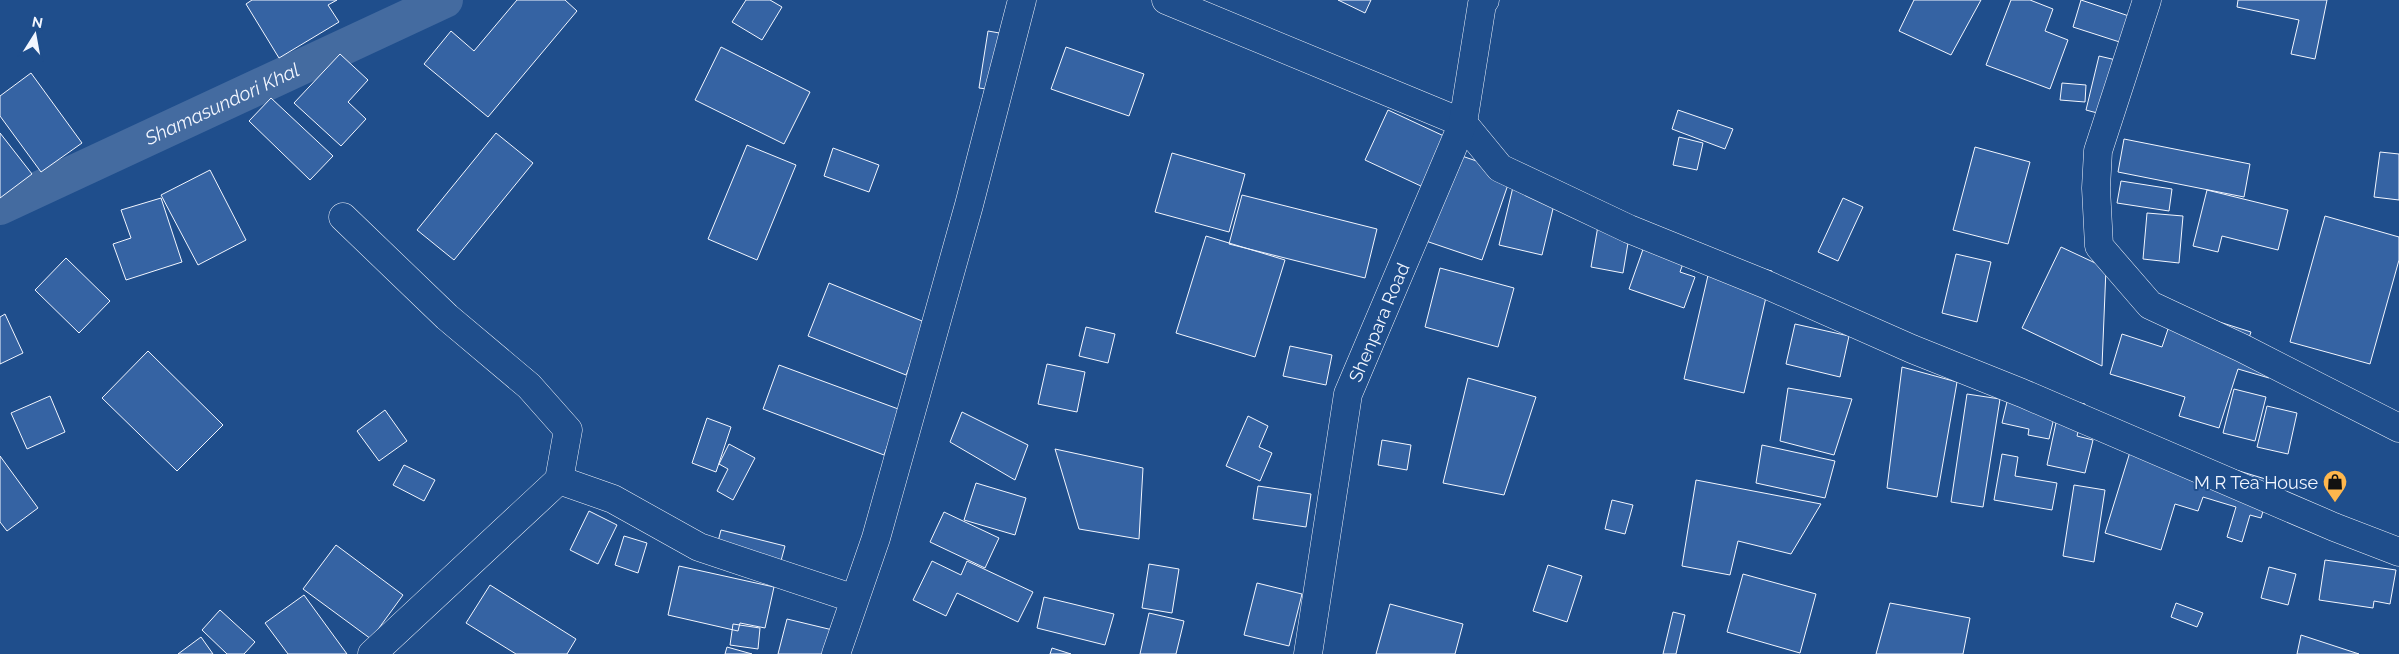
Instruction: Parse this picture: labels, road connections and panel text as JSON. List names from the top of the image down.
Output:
{
  "streets": {
    "street": ["Shenpara Road"]
  },
  "water": ["Shamasundori Khal"],
  "places": {
    "shop": ["M R Tea House"]
  },
  "north": "top"
}
